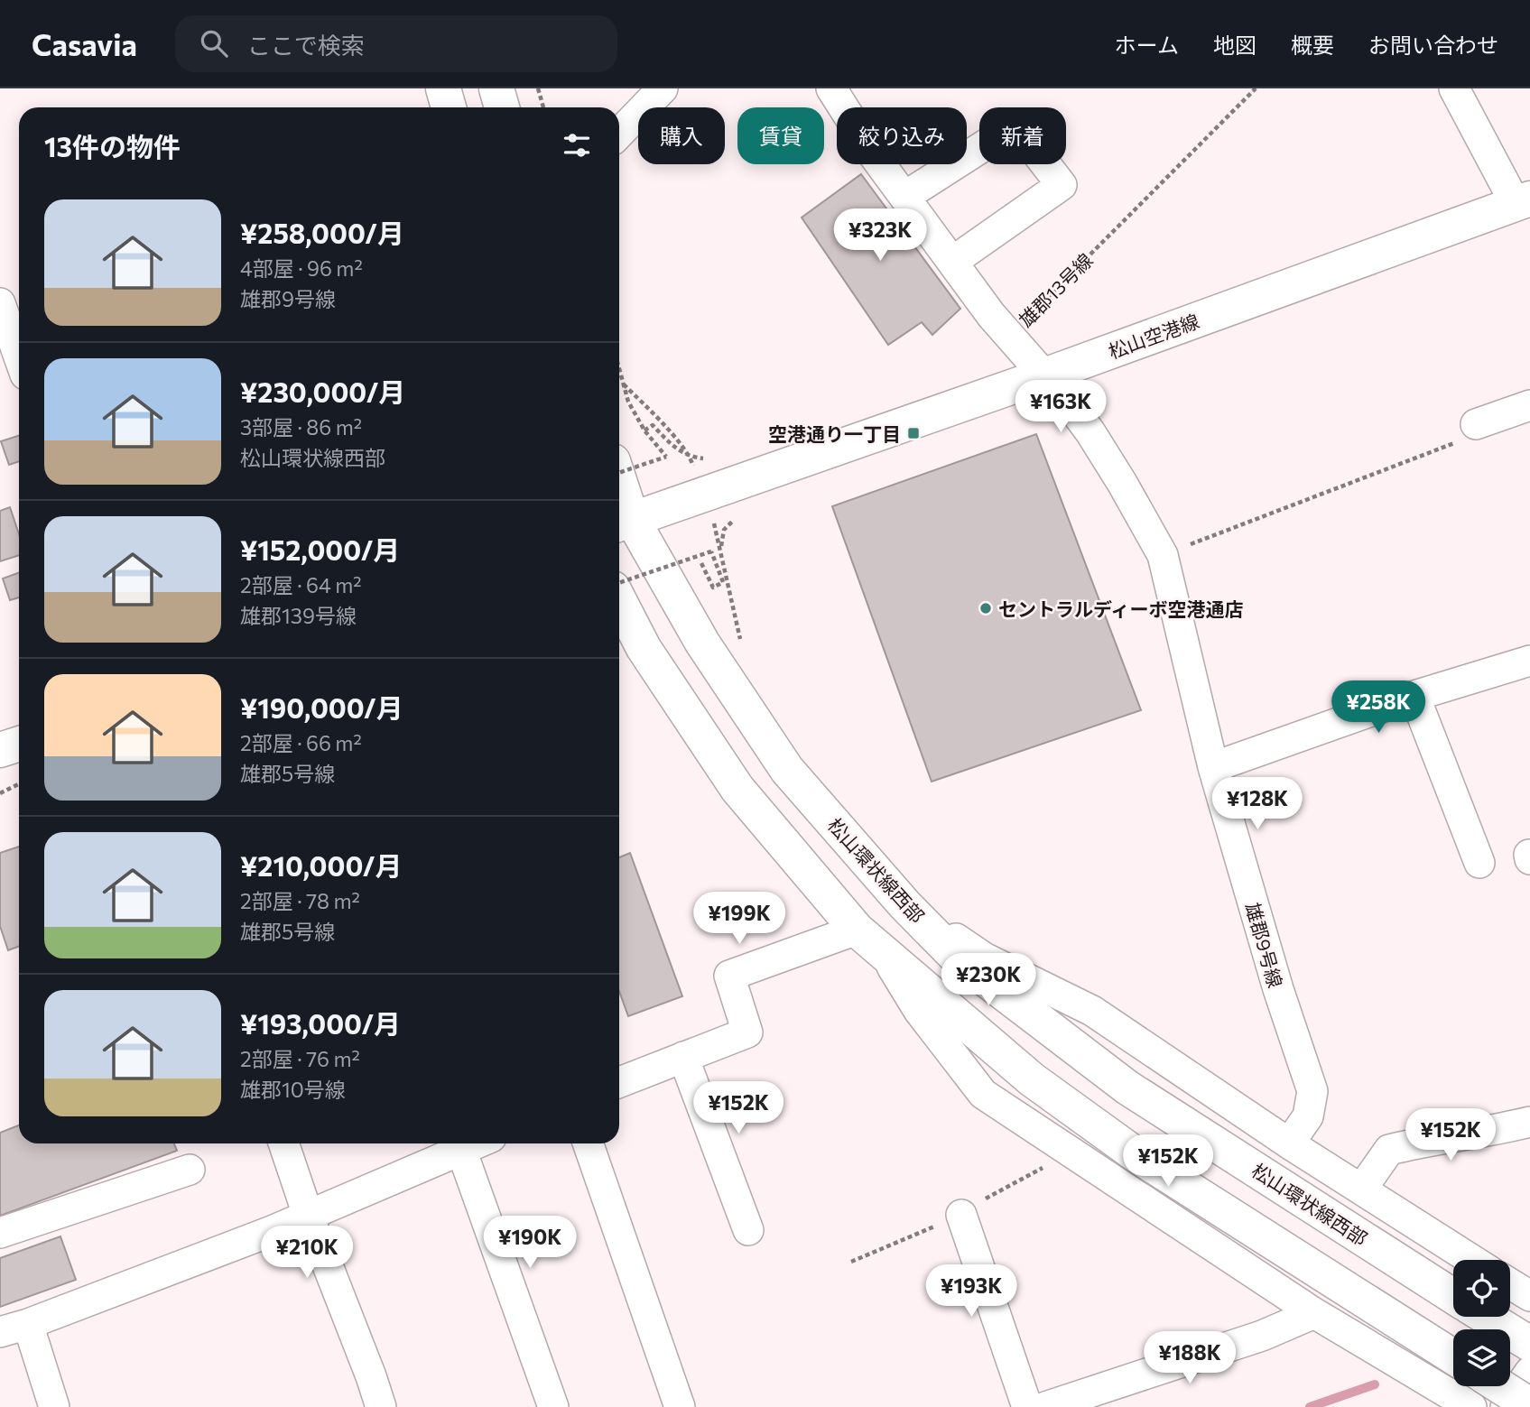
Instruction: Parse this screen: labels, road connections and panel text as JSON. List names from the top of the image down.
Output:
{
  "streets": {
    "street": [
      "雄郡13号線",
      "松山空港線",
      "松山環状線西部",
      "雄郡9号線"
    ]
  },
  "crossings": [
    ["雄郡13号線", "松山空港線"],
    ["雄郡13号線", "雄郡9号線"],
    ["松山空港線", "松山環状線西部"]
  ],
  "places": {
    "transit": ["空港通り一丁目"],
    "other": ["セントラルディーボ空港通店"]
  },
  "page": {
    "header": "Casavia",
    "search": "ここで検索",
    "nav": [
      "ホーム",
      "地図",
      "概要",
      "お問い合わせ"
    ],
    "chip": [
      "購入",
      "賃貸",
      "絞り込み",
      "新着"
    ],
    "heading": "13件の物件",
    "list": [
      {
        "name": "¥258,000/月",
        "note": "4部屋 · 96 m² · 雄郡9号線"
      },
      {
        "name": "¥230,000/月",
        "note": "3部屋 · 86 m² · 松山環状線西部"
      },
      {
        "name": "¥152,000/月",
        "note": "2部屋 · 64 m² · 雄郡139号線"
      },
      {
        "name": "¥190,000/月",
        "note": "2部屋 · 66 m² · 雄郡5号線"
      },
      {
        "name": "¥210,000/月",
        "note": "2部屋 · 78 m² · 雄郡5号線"
      },
      {
        "name": "¥193,000/月",
        "note": "2部屋 · 76 m² · 雄郡10号線"
      }
    ],
    "price": [
      "¥323K",
      "¥163K",
      "¥258K",
      "¥128K",
      "¥199K",
      "¥230K",
      "¥152K",
      "¥152K",
      "¥152K",
      "¥190K",
      "¥210K",
      "¥193K",
      "¥188K"
    ]
  }
}
